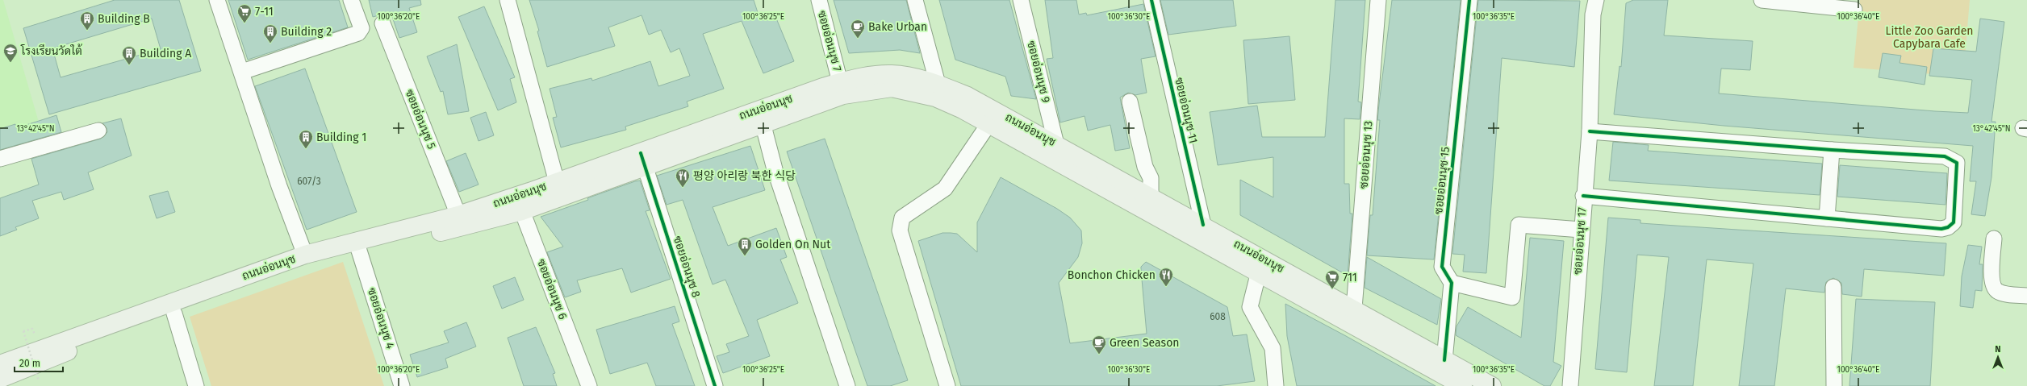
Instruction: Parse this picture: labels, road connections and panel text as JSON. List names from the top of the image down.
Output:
{
  "streets": {
    "main road": ["ถนนอ่อนนุช"],
    "street": [
      "ซอยอ่อนนุช 7",
      "ซอยอ่อนนุช 9",
      "ซอยอ่อนนุช 11",
      "ซอยอ่อนนุช 5",
      "ซอยอ่อนนุช 13",
      "ซอยอ่อนนุช 15",
      "ซอยอ่อนนุช 17",
      "ซอยอ่อนนุช 8",
      "ซอยอ่อนนุช 6",
      "ซอยอ่อนนุช 4"
    ]
  },
  "crossings": [
    ["ซอยอ่อนนุช 7", "ถนนอ่อนนุช"],
    ["ซอยอ่อนนุช 9", "ถนนอ่อนนุช"],
    ["ถนนอ่อนนุช", "ซอยอ่อนนุช 11"],
    ["ถนนอ่อนนุช", "ซอยอ่อนนุช 5"],
    ["ถนนอ่อนนุช", "ซอยอ่อนนุช 13"],
    ["ถนนอ่อนนุช", "ซอยอ่อนนุช 8"],
    ["ถนนอ่อนนุช", "ซอยอ่อนนุช 6"],
    ["ถนนอ่อนนุช", "ซอยอ่อนนุช 4"]
  ],
  "parks": ["Little Zoo Garden Capybara Cafe"],
  "places": {
    "supermarket": ["7-11", "711"],
    "building": [
      "Building B",
      "Building 2",
      "Building A",
      "Building 1",
      "Golden On Nut"
    ],
    "cafe": ["Bake Urban", "Green Season"],
    "school or university": ["โรงเรียนวัดใต้"],
    "restaurant": ["평양 아리랑 북한 식당", "Bonchon Chicken"]
  },
  "house_numbers": ["607/3", "608"],
  "scale_bar": "20 m",
  "north": "top",
  "coordinates": [
    "100°36'20\"E",
    "100°36'25\"E",
    "100°36'30\"E",
    "100°36'35\"E",
    "100°36'40\"E",
    "13°42'45\"N"
  ]
}
